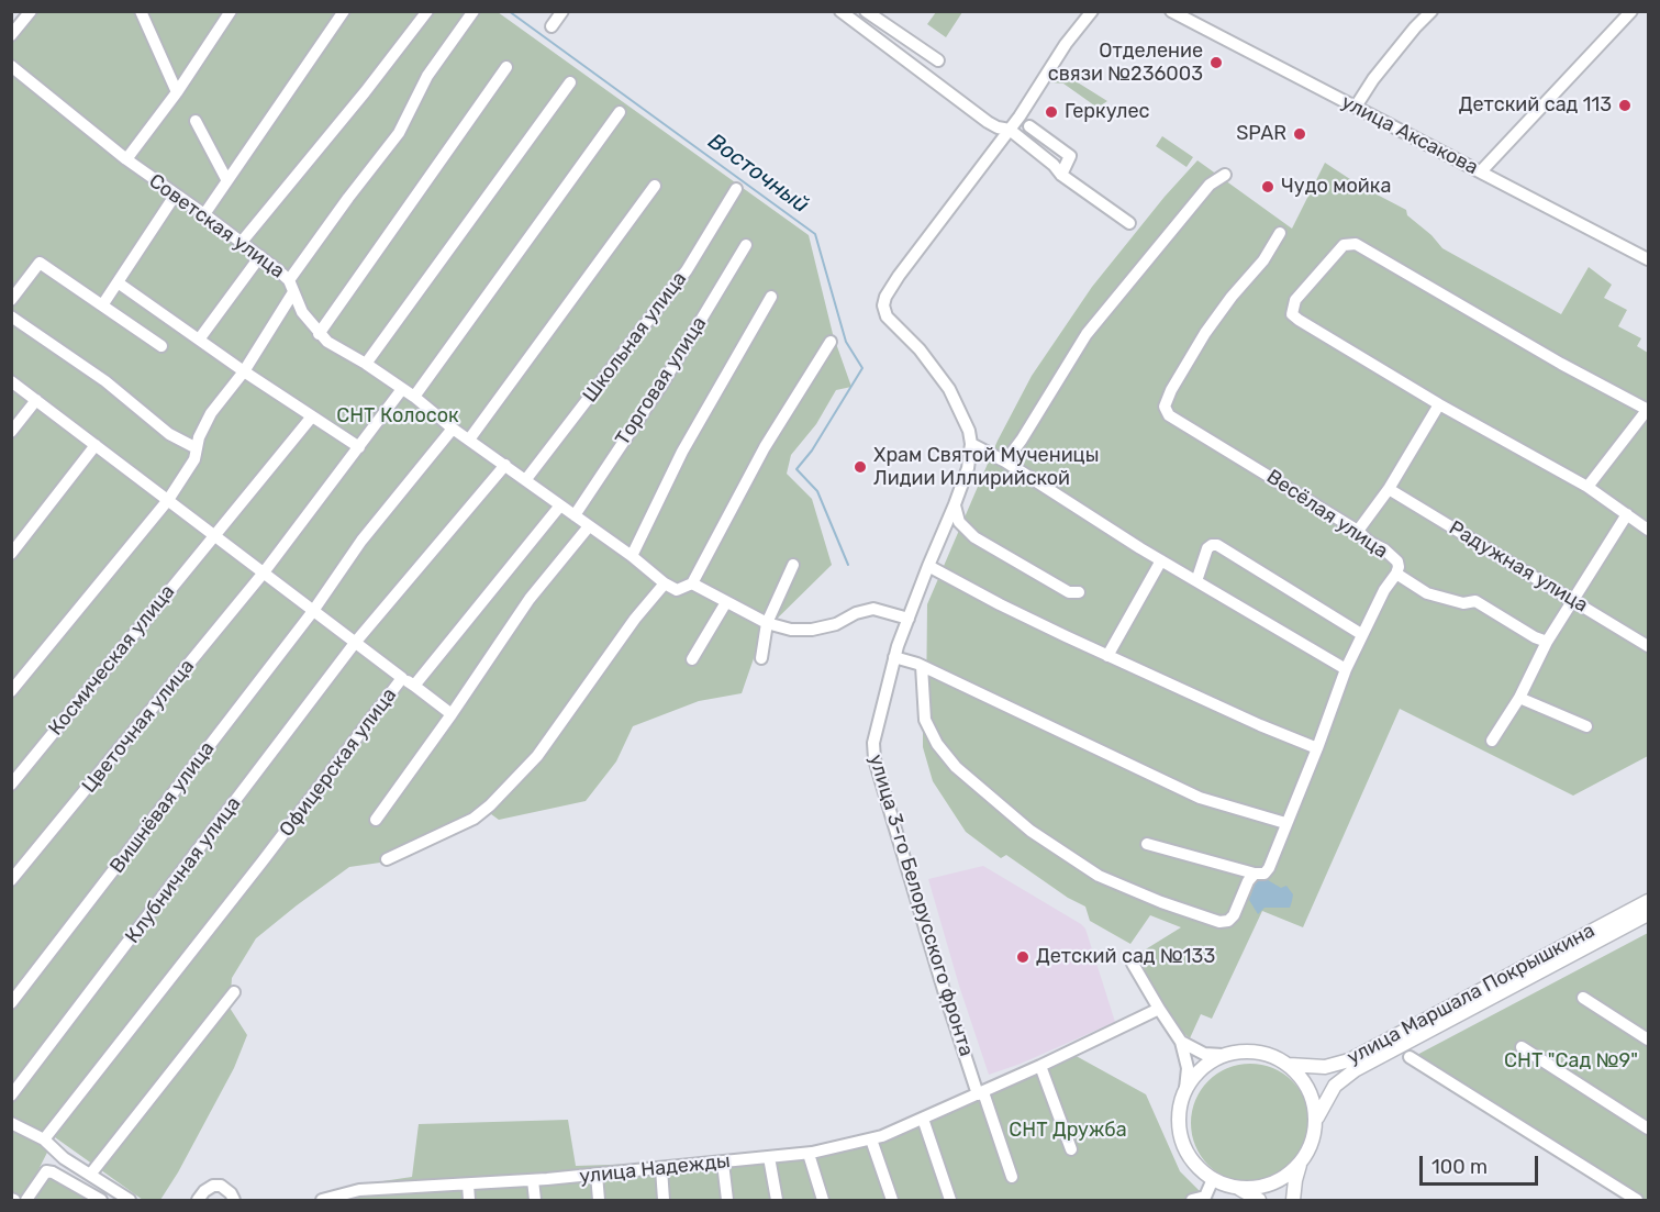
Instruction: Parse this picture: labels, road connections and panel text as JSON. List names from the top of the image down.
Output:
{
  "streets": {
    "main road": ["улица Маршала Покрышкина"],
    "street": [
      "улица Аксакова",
      "Советская улица",
      "Школьная улица",
      "Торговая улица",
      "Весёлая улица",
      "Радужная улица",
      "Космическая улица",
      "Цветочная улица",
      "Офицерская улица",
      "Вишнёвая улица",
      "Клубничная улица",
      "улица 3-го Белорусского фронта",
      "улица Надежды"
    ]
  },
  "crossings": [
    ["Советская улица", "Школьная улица"],
    ["Советская улица", "Торговая улица"],
    ["Советская улица", "Цветочная улица"],
    ["Советская улица", "Вишнёвая улица"],
    ["Советская улица", "Клубничная улица"],
    ["Космическая улица", "Офицерская улица"],
    ["Цветочная улица", "Офицерская улица"],
    ["Офицерская улица", "Вишнёвая улица"],
    ["Офицерская улица", "Клубничная улица"],
    ["улица 3-го Белорусского фронта", "улица Надежды"]
  ],
  "water": ["Восточный"],
  "parks": ["СНТ Колосок", "СНТ \"Сад №9\"", "СНТ Дружба"],
  "places": [
    "Отделение связи №236003",
    "Детский сад 113",
    "Геркулес",
    "SPAR",
    "Чудо мойка",
    "Храм Святой Мученицы Лидии Иллирийской",
    "Детский сад №133"
  ],
  "scale_bar": "100 m"
}
